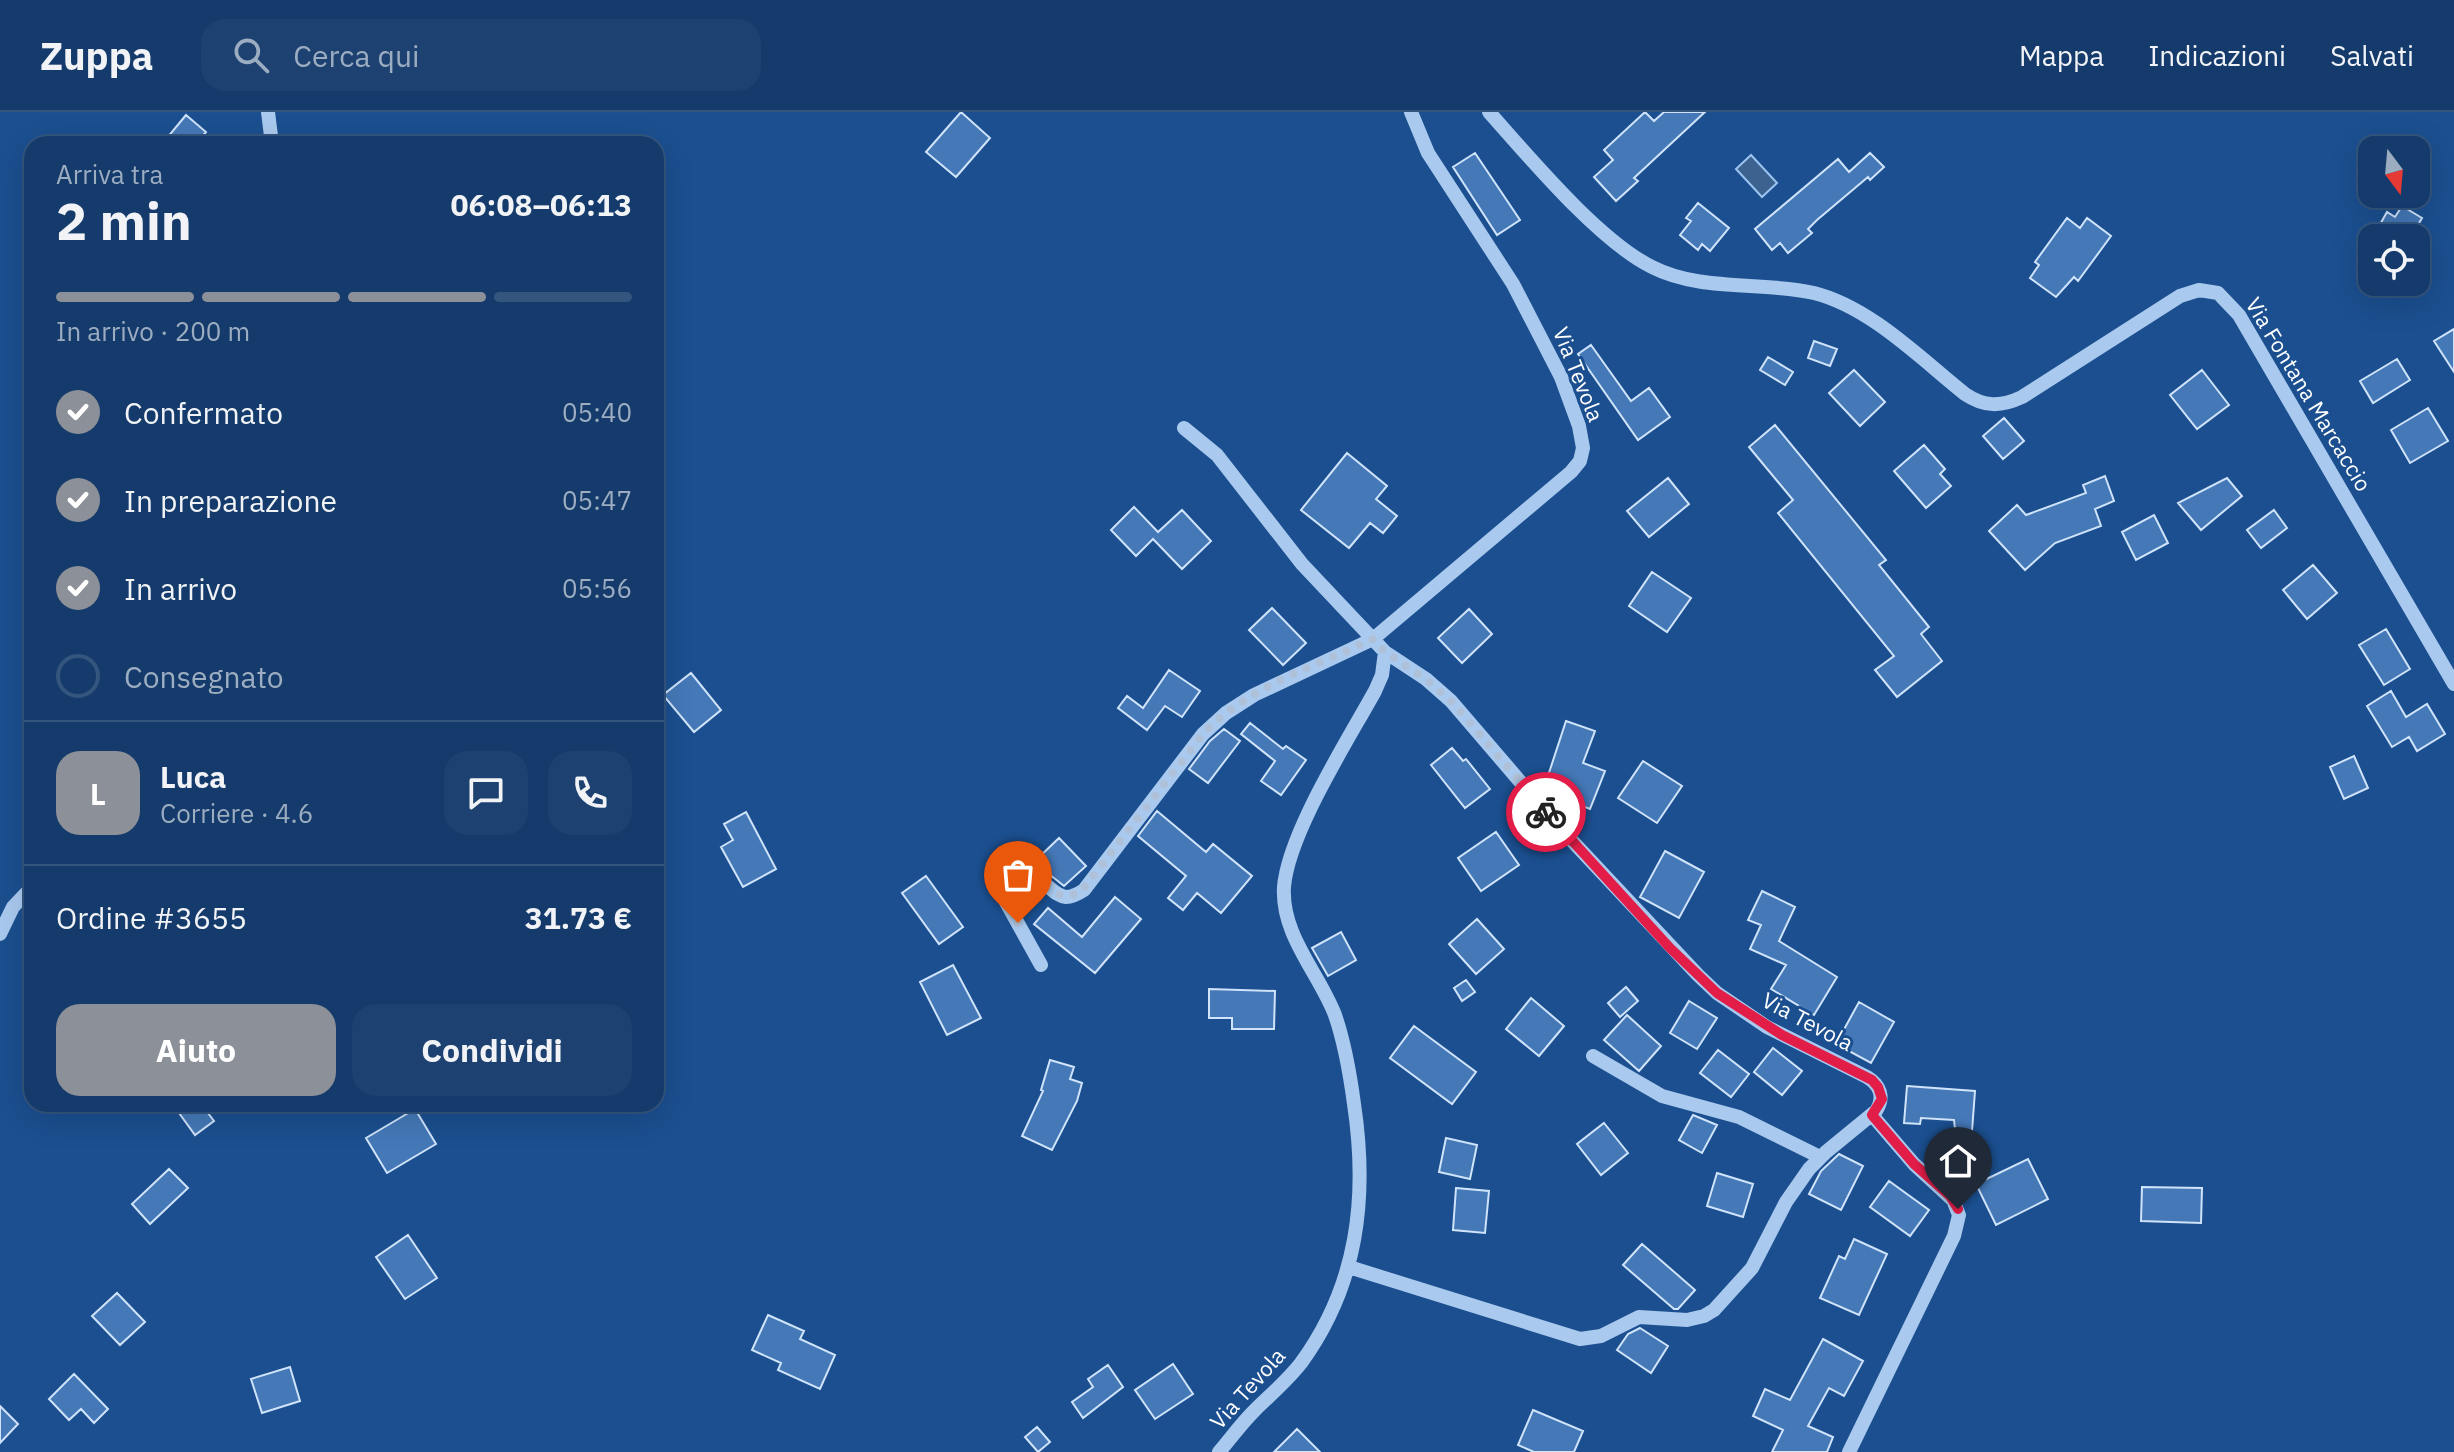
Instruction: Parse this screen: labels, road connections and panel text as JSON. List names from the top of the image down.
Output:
{
  "streets": {
    "street": ["Via Tevola", "Via Fontana Marcaccio"]
  },
  "north": "bottom",
  "page": {
    "header": "Zuppa",
    "search": "Cerca qui",
    "nav": ["Mappa", "Indicazioni", "Salvati"],
    "heading": ["2 min", "Arriva tra", "06:08–06:13"],
    "panel": [
      "Luca",
      "Corriere · 4.6",
      "Ordine #3655",
      "31.73 €"
    ],
    "bar": "In arrivo · 200 m",
    "list": [
      ["Confermato", "05:40"],
      ["In preparazione", "05:47"],
      ["In arrivo", "05:56"],
      "Consegnato"
    ],
    "round": "L",
    "buttons": ["Aiuto", "Condividi"]
  }
}
